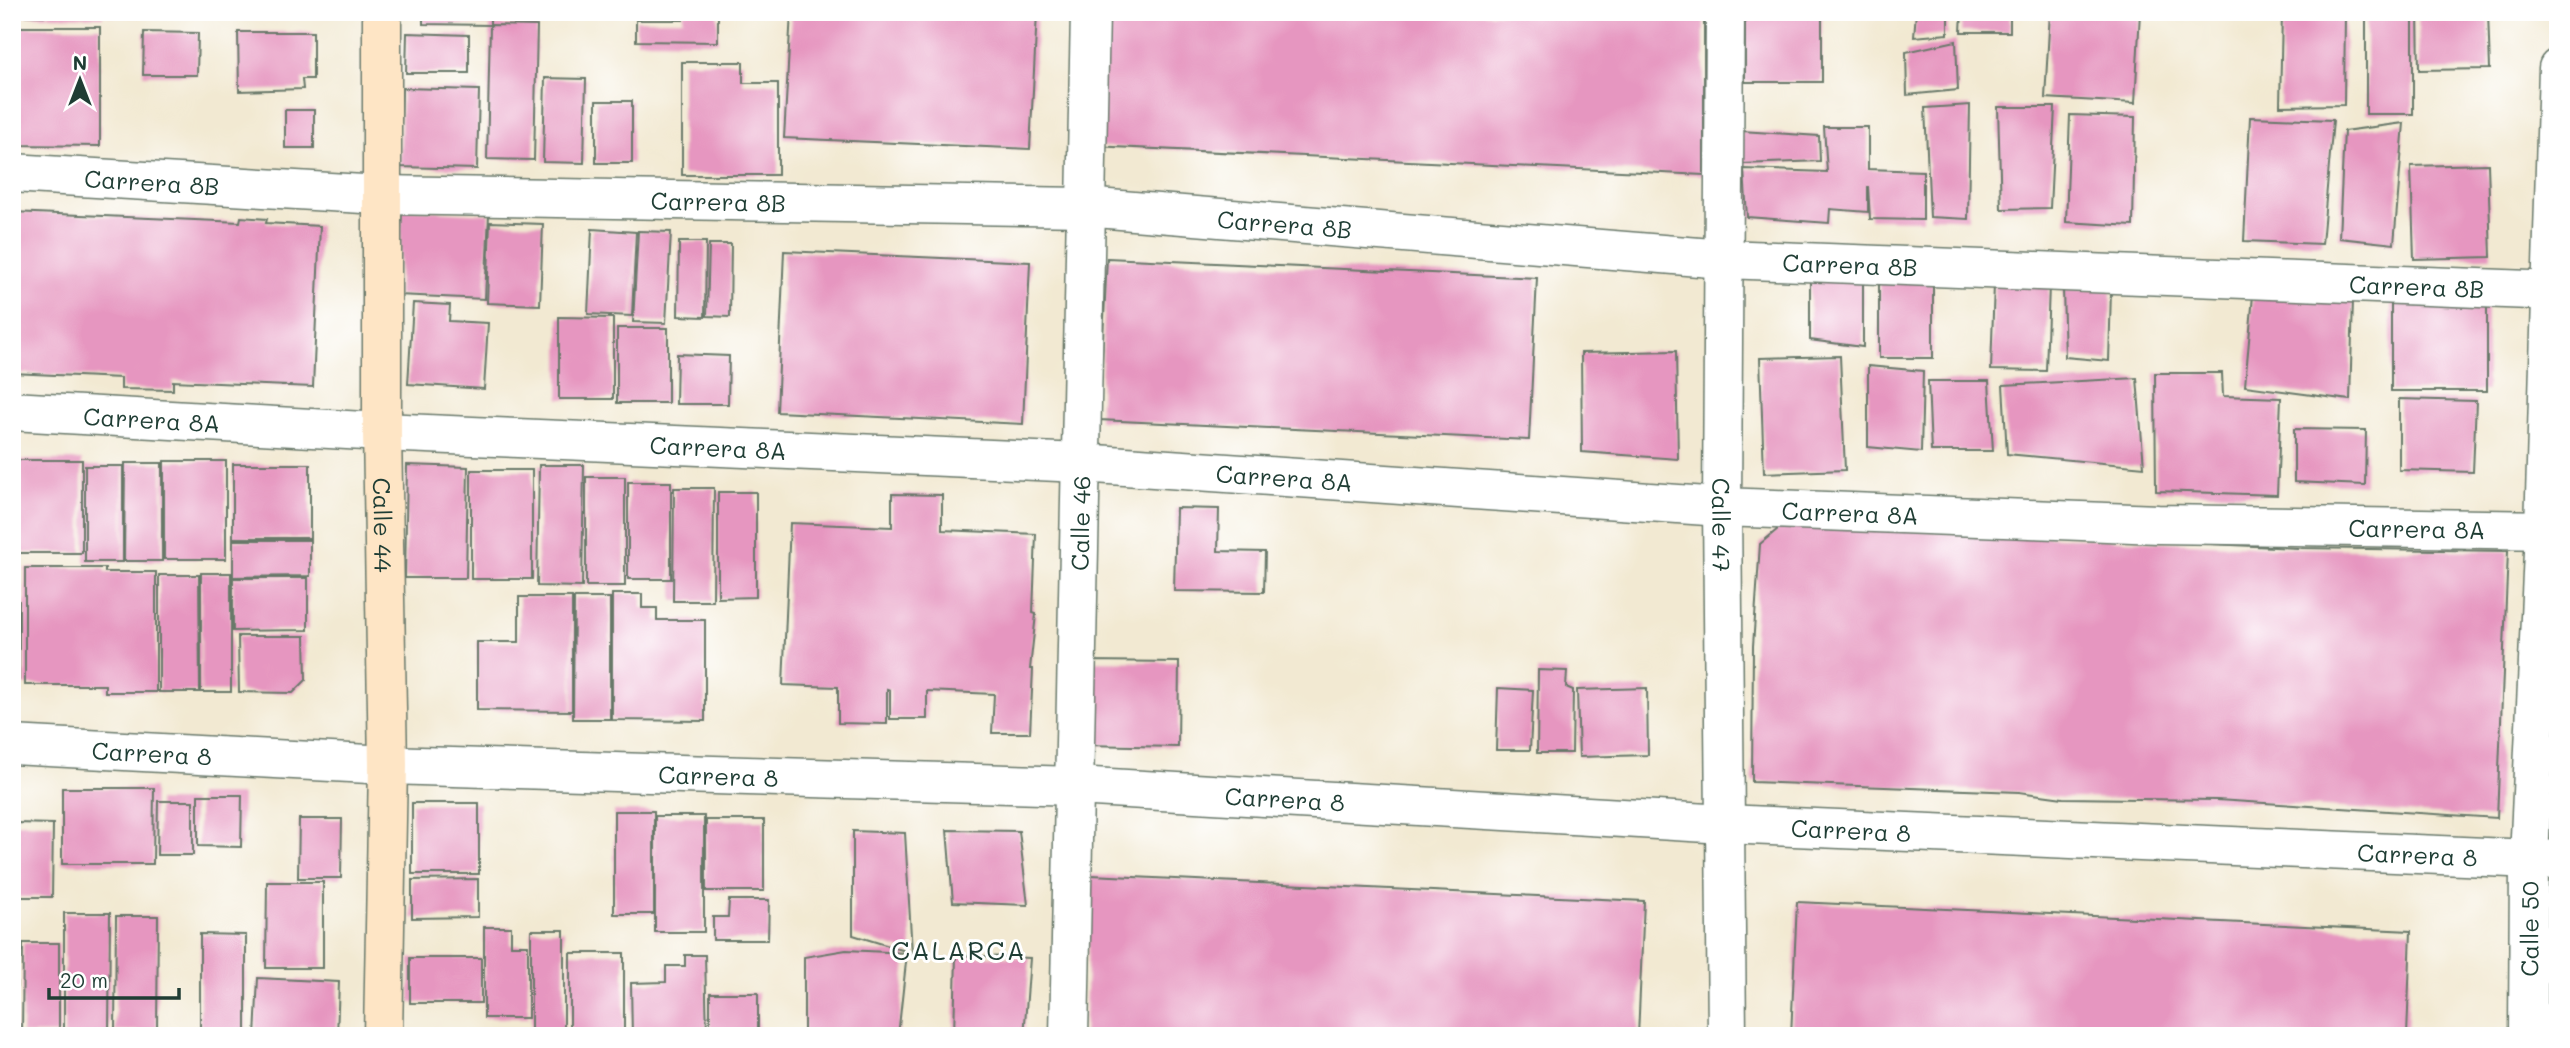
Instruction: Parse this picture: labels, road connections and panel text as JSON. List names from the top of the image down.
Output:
{
  "streets": {
    "street": [
      "Carrera 8B",
      "Carrera 8A",
      "Calle 44",
      "Calle 46",
      "Calle 47",
      "Carrera 8",
      "Calle 50"
    ]
  },
  "crossings": [
    ["Carrera 8B", "Calle 44"],
    ["Carrera 8B", "Calle 46"],
    ["Carrera 8B", "Calle 47"],
    ["Carrera 8B", "Calle 50"],
    ["Carrera 8A", "Calle 44"],
    ["Carrera 8A", "Calle 46"],
    ["Carrera 8A", "Calle 47"],
    ["Carrera 8A", "Calle 50"],
    ["Calle 44", "Carrera 8"],
    ["Calle 46", "Carrera 8"],
    ["Calle 47", "Carrera 8"],
    ["Carrera 8", "Calle 50"]
  ],
  "districts": ["CALARCA"],
  "scale_bar": "20 m",
  "north": "top"
}
